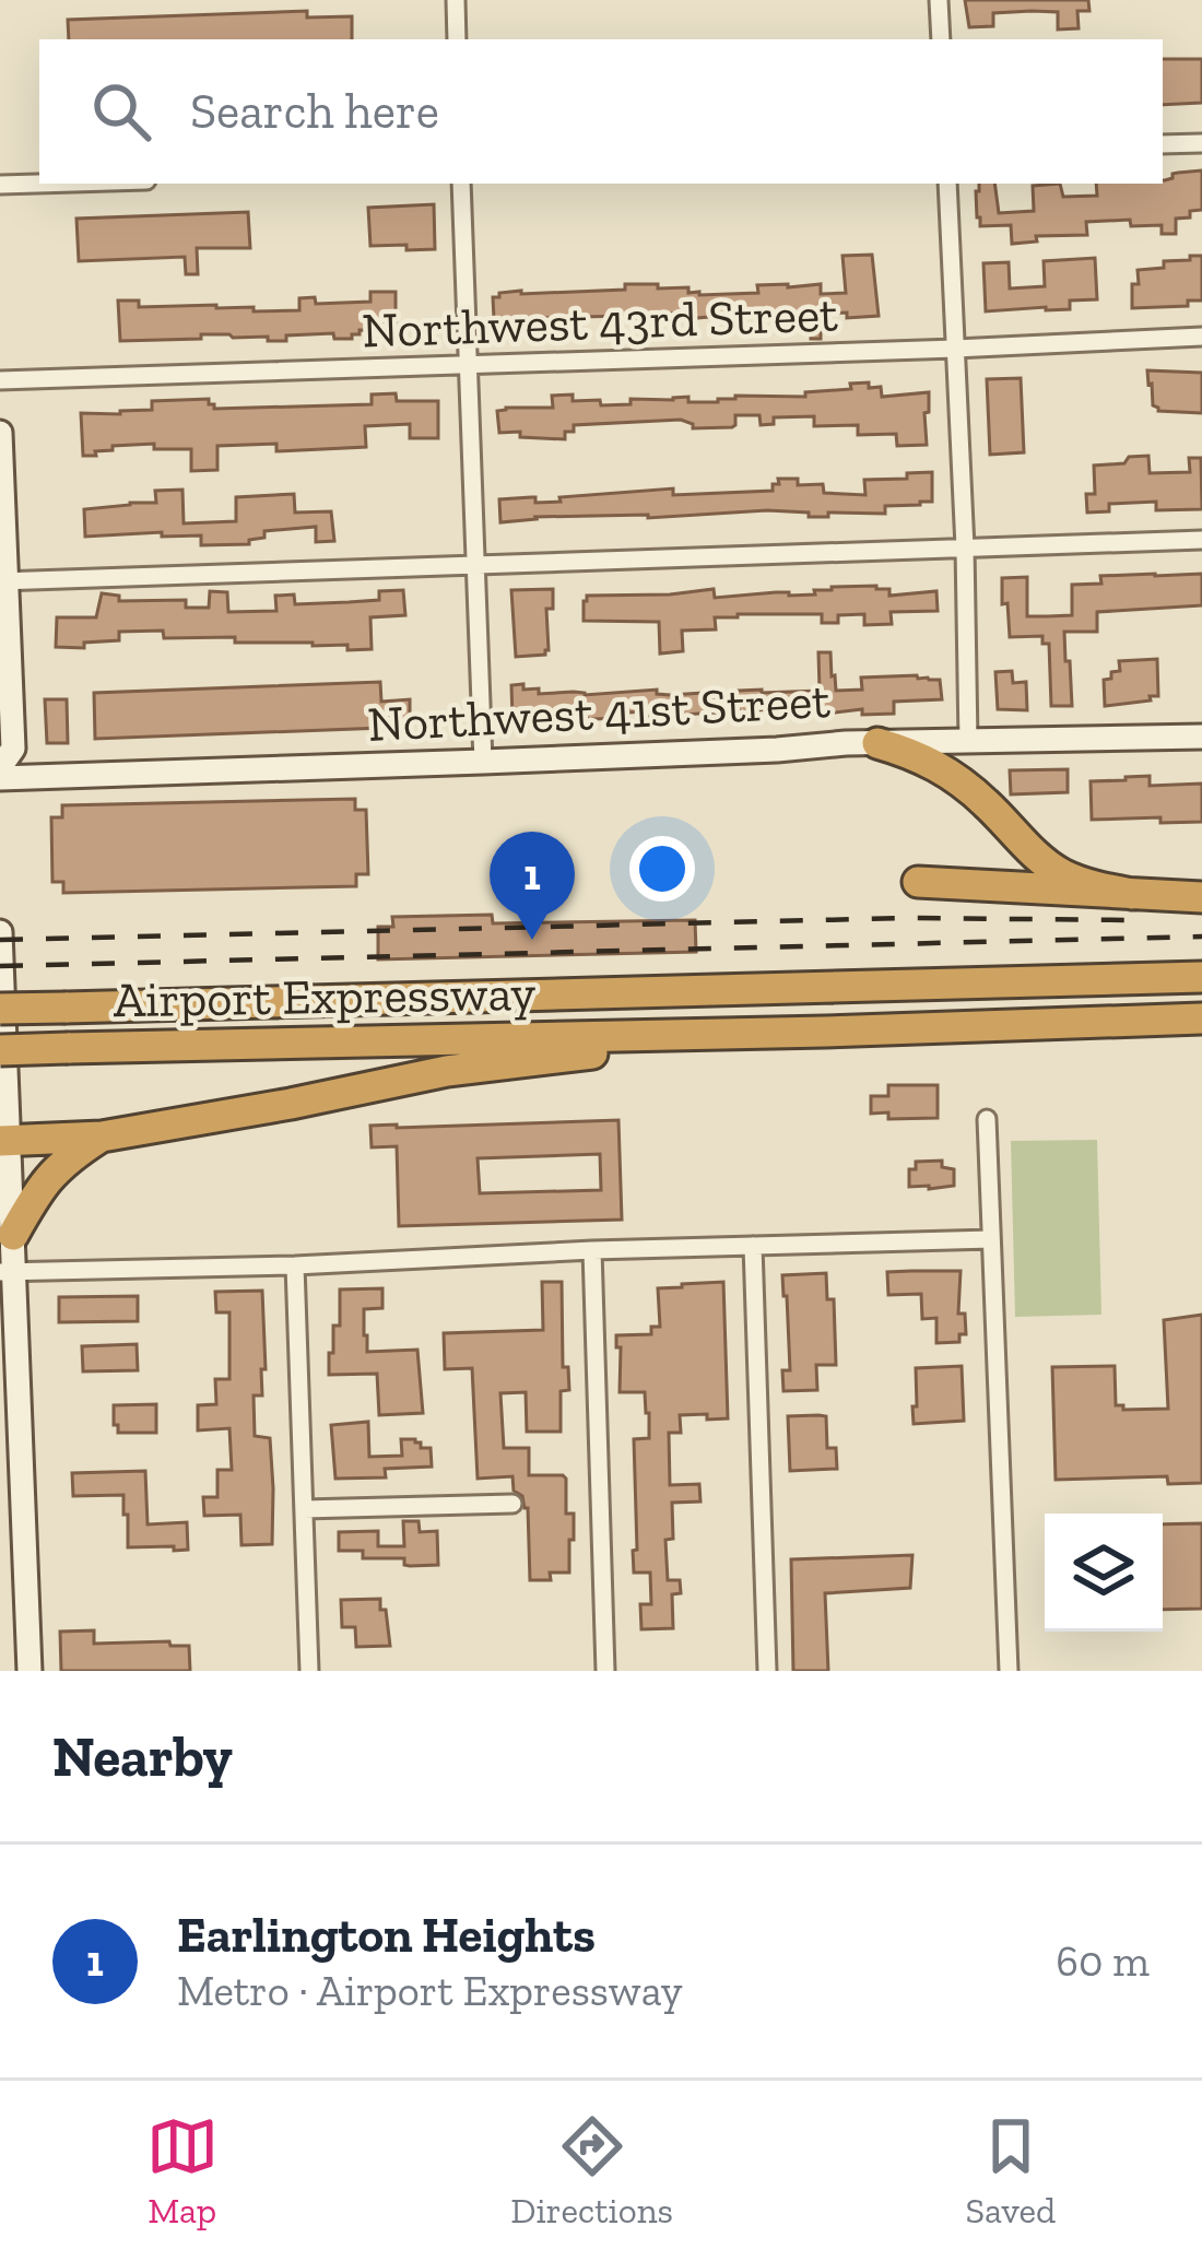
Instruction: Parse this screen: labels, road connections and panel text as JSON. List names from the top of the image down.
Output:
{
  "streets": {
    "highway": ["Airport Expressway"],
    "main road": ["Northwest 41st Street"],
    "street": ["Northwest 43rd Street"]
  },
  "page": {
    "search": "Search here",
    "pins": "1",
    "heading": "Nearby",
    "list": [
      {
        "mark": "1",
        "name": "Earlington Heights",
        "note": "Metro · Airport Expressway",
        "value": "60 m"
      }
    ],
    "nav": ["Map", "Directions", "Saved"]
  }
}
